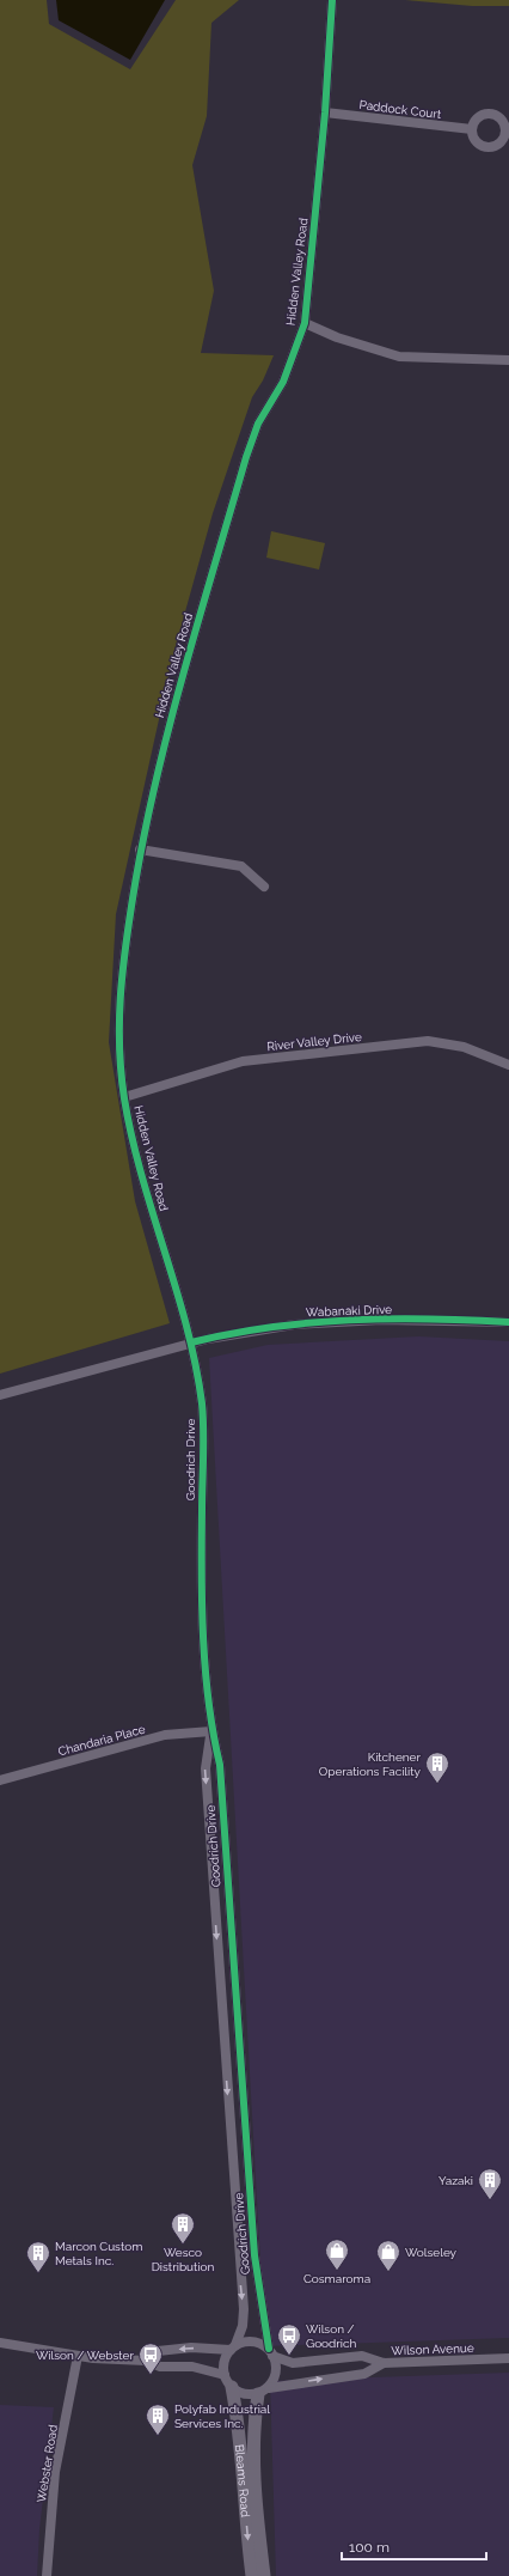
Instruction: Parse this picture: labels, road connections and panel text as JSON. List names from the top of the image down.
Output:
{
  "streets": {
    "main road": ["Bleams Road"],
    "street": [
      "Paddock Court",
      "Hidden Valley Road",
      "River Valley Drive",
      "Wabanaki Drive",
      "Goodrich Drive",
      "Chandaria Place",
      "Wilson Avenue",
      "Webster Road"
    ]
  },
  "crossings": [
    ["Paddock Court", "Hidden Valley Road"],
    ["Hidden Valley Road", "River Valley Drive"],
    ["Hidden Valley Road", "Wabanaki Drive"],
    ["Hidden Valley Road", "Goodrich Drive"],
    ["Wabanaki Drive", "Goodrich Drive"],
    ["Goodrich Drive", "Chandaria Place"],
    ["Goodrich Drive", "Wilson Avenue"],
    ["Goodrich Drive", "Bleams Road"],
    ["Wilson Avenue", "Bleams Road"]
  ],
  "places": {
    "building": [
      "Kitchener Operations Facility",
      "Yazaki",
      "Wesco Distribution",
      "Marcon Custom Metals Inc.",
      "Polyfab Industrial Services Inc."
    ],
    "shop": ["Cosmaroma", "Wolseley"],
    "bus stop": ["Wilson / Goodrich", "Wilson / Webster"]
  },
  "scale_bar": "100 m"
}
